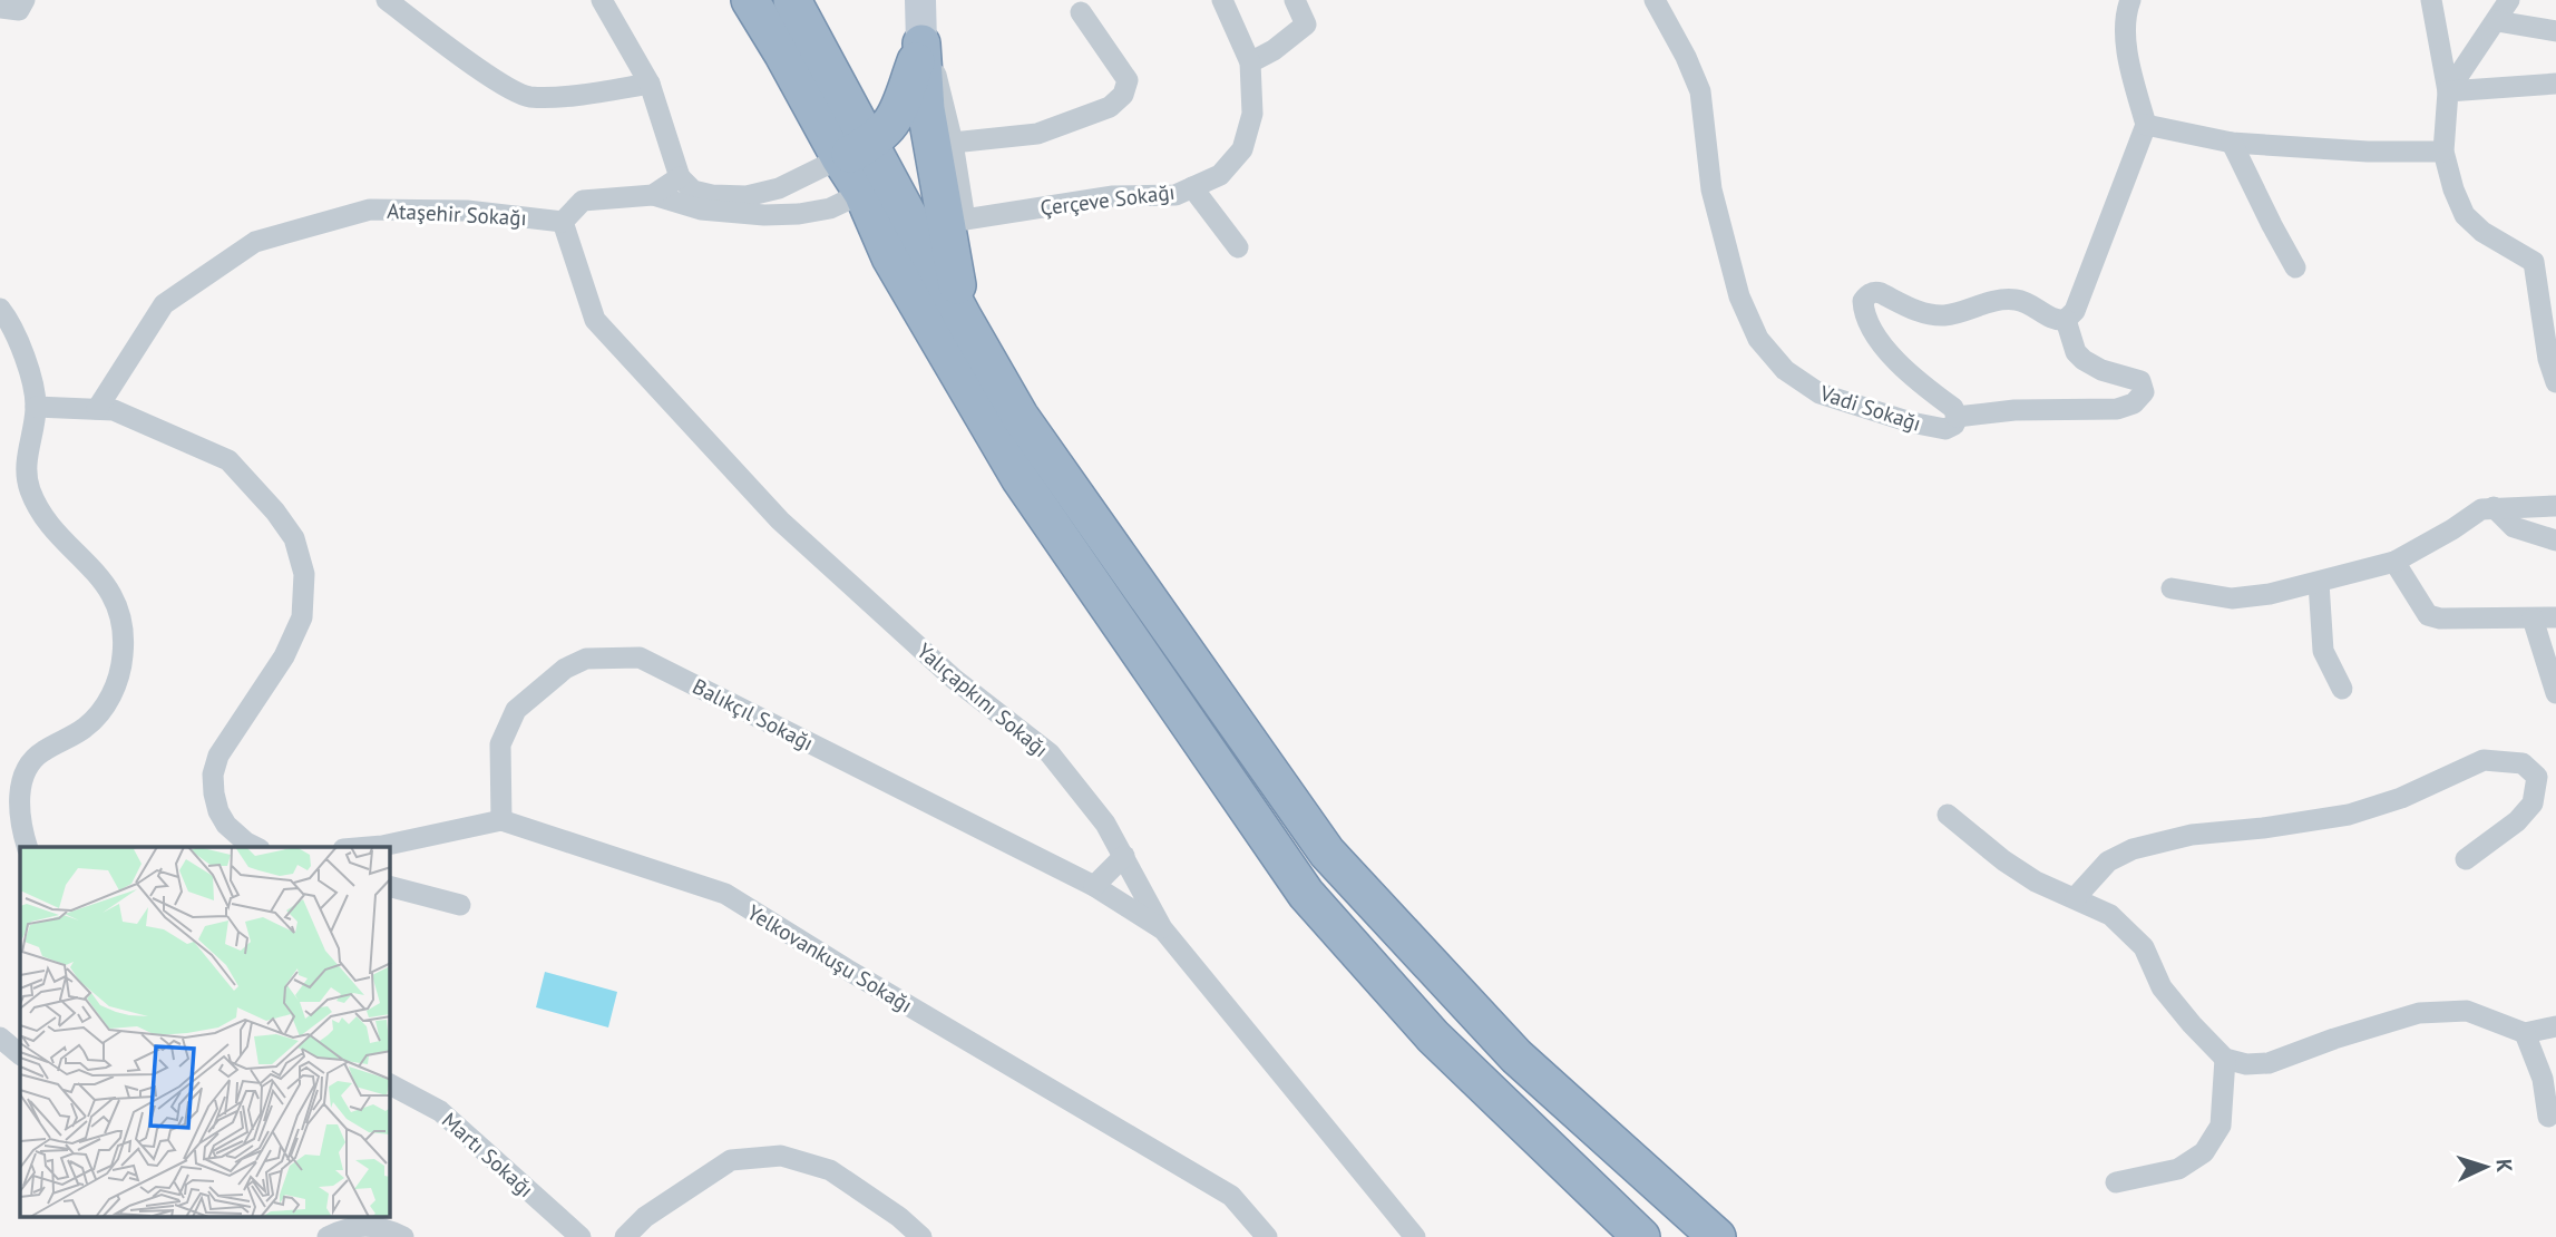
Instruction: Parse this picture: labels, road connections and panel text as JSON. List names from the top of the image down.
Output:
{
  "streets": {
    "street": [
      "Çerçeve Sokağı",
      "Ataşehir Sokağı",
      "Vadi Sokağı",
      "Yalıçapkını Sokağı",
      "Balıkçıl Sokağı",
      "Yelkovankuşu Sokağı",
      "Martı Sokağı"
    ]
  },
  "crossings": [
    ["Ataşehir Sokağı", "Yalıçapkını Sokağı"],
    ["Yalıçapkını Sokağı", "Balıkçıl Sokağı"],
    ["Balıkçıl Sokağı", "Yelkovankuşu Sokağı"]
  ],
  "north": "right"
}
